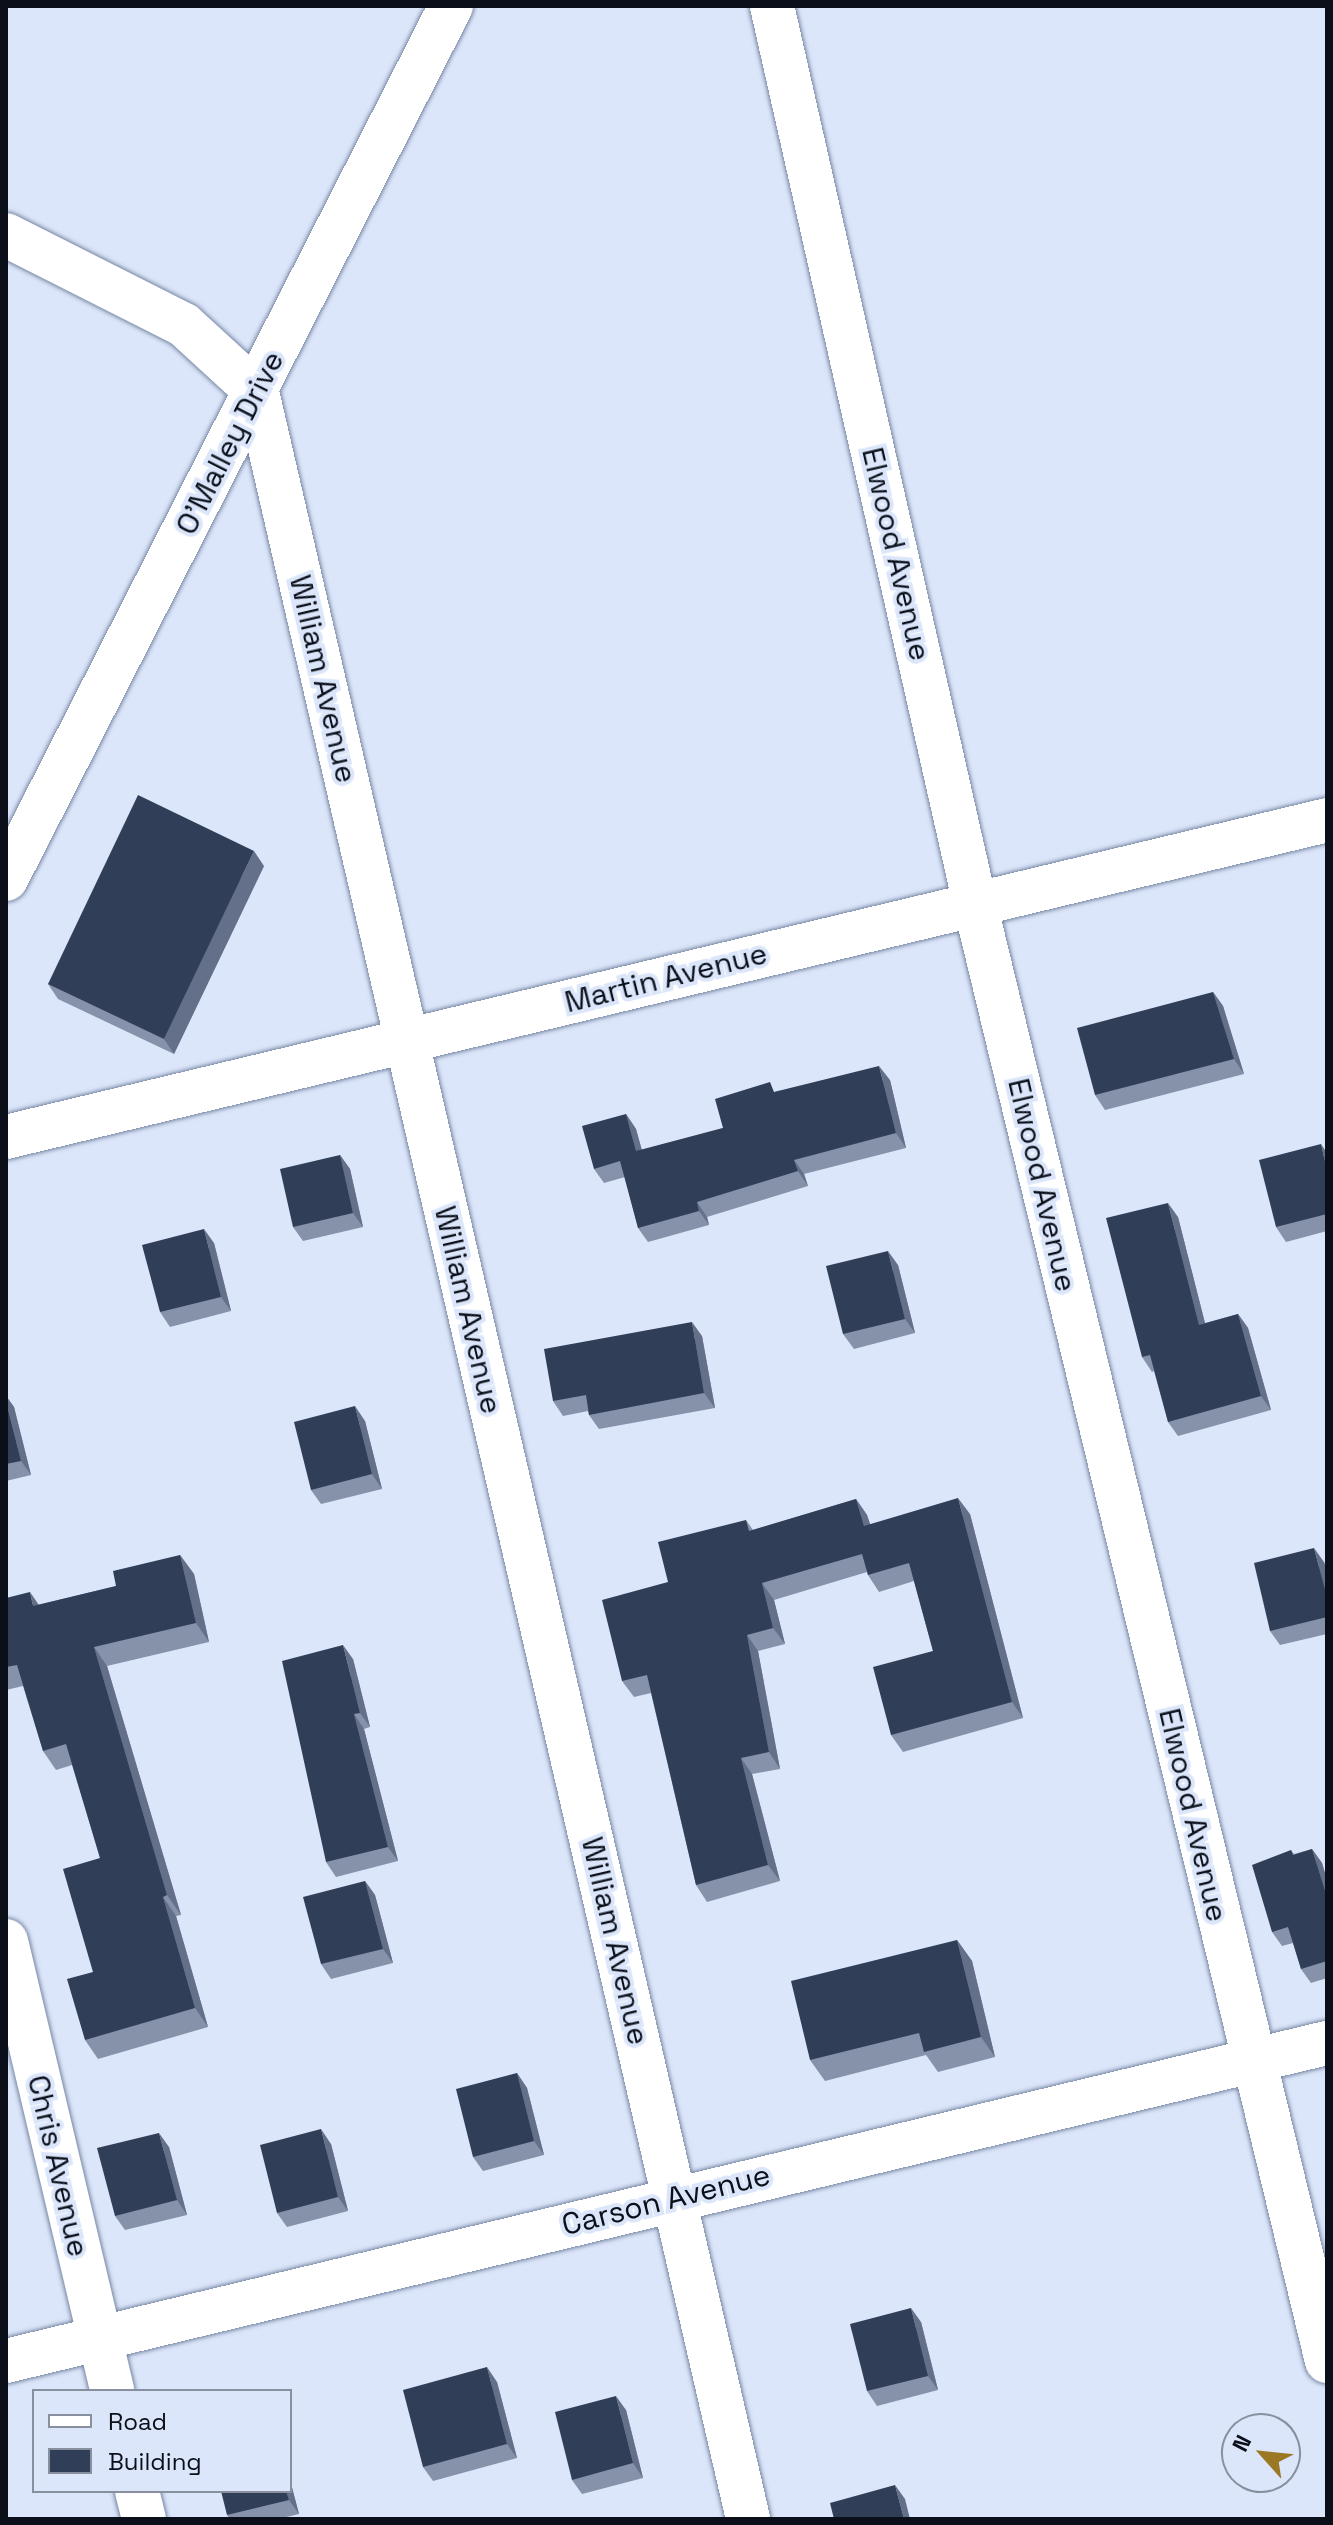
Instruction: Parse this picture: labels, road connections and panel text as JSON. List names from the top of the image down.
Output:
{
  "streets": {
    "street": [
      "O'Malley Drive",
      "Elwood Avenue",
      "William Avenue",
      "Martin Avenue",
      "Chris Avenue",
      "Carson Avenue"
    ]
  },
  "crossings": [
    ["O'Malley Drive", "William Avenue"],
    ["Elwood Avenue", "Martin Avenue"],
    ["Elwood Avenue", "Carson Avenue"],
    ["William Avenue", "Martin Avenue"],
    ["William Avenue", "Carson Avenue"],
    ["Chris Avenue", "Carson Avenue"]
  ],
  "legend": ["Road", "Building"],
  "north": "top left"
}
